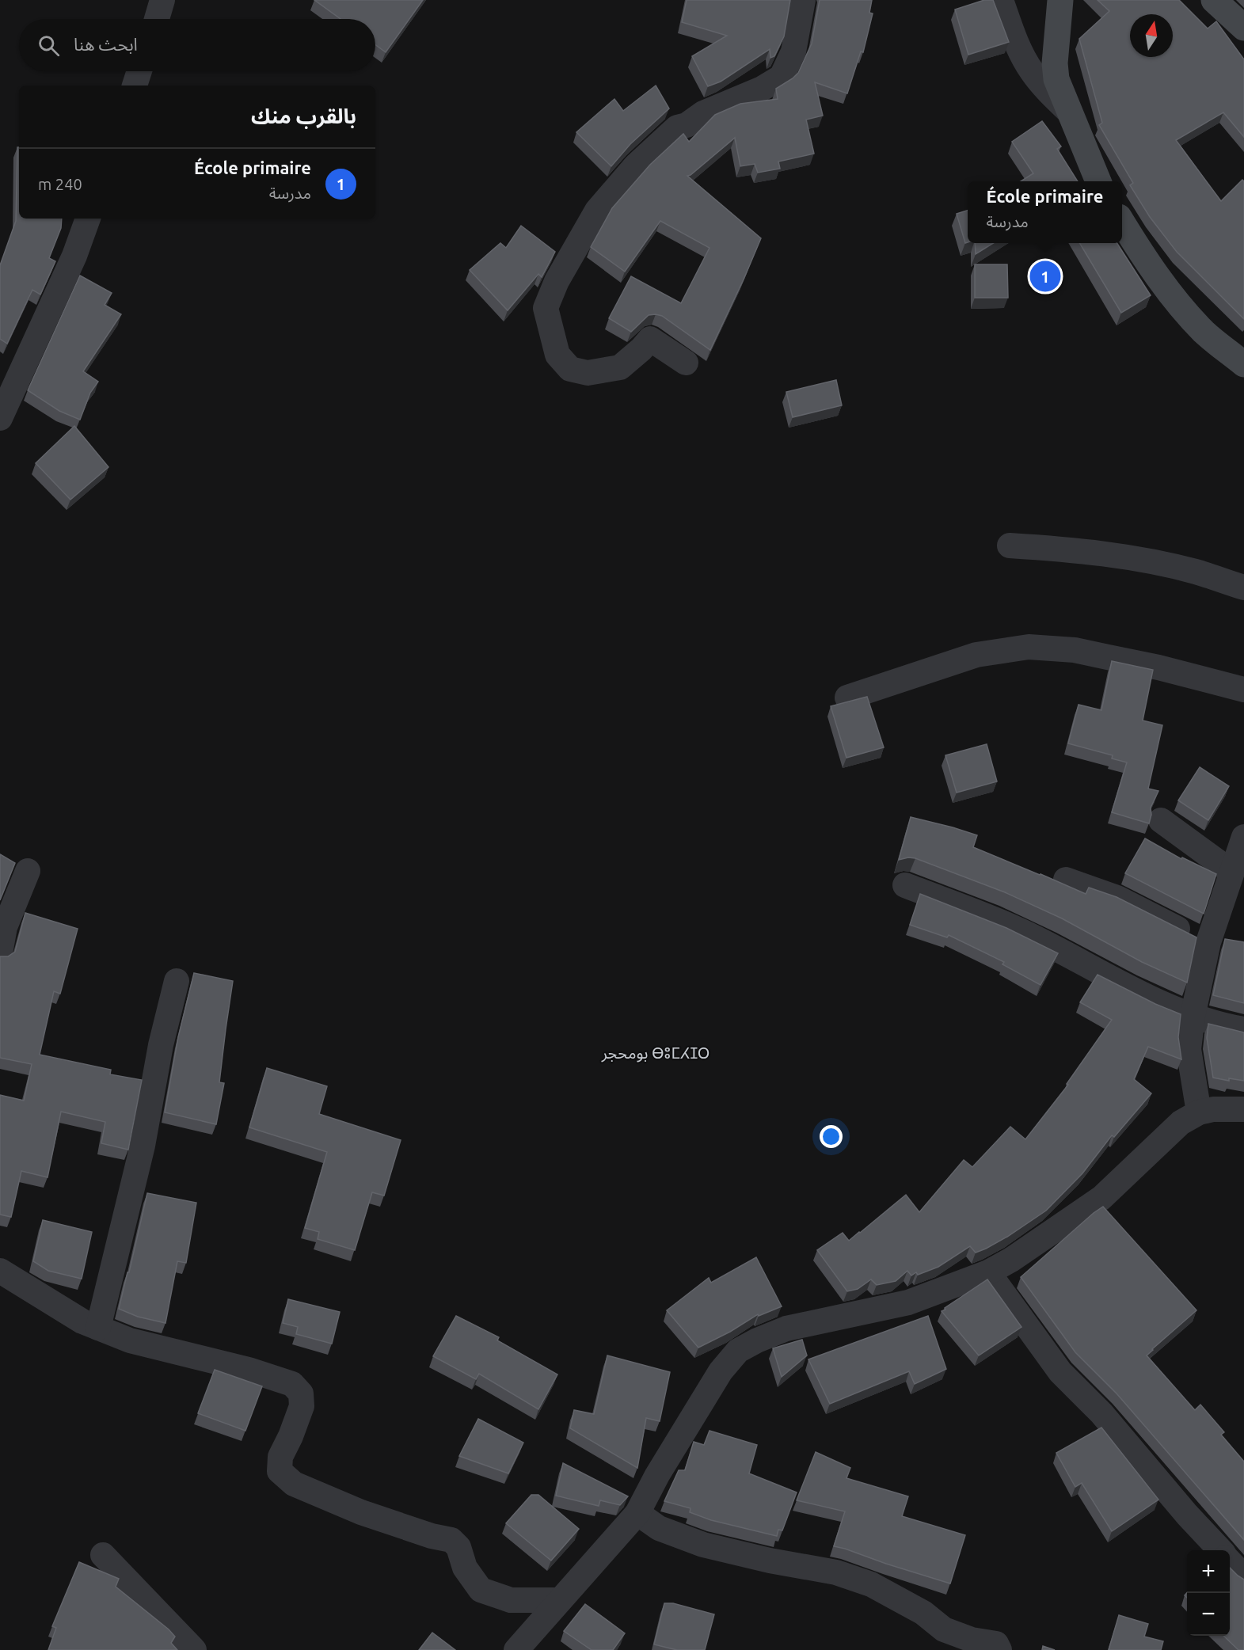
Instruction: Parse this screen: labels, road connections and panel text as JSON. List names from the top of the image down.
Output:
{
  "districts": ["بومحجر ⴱⵓⵎⵃⵊⵔ"],
  "north": "top",
  "page": {
    "search": "ابحث هنا",
    "heading": "بالقرب منك",
    "list": [
      {
        "mark": "1",
        "name": "École primaire",
        "note": "مدرسة",
        "value": "240 m"
      }
    ],
    "popup": ["École primaire", "مدرسة"],
    "pins": "1",
    "map_buttons": ["+", "−"]
  }
}
